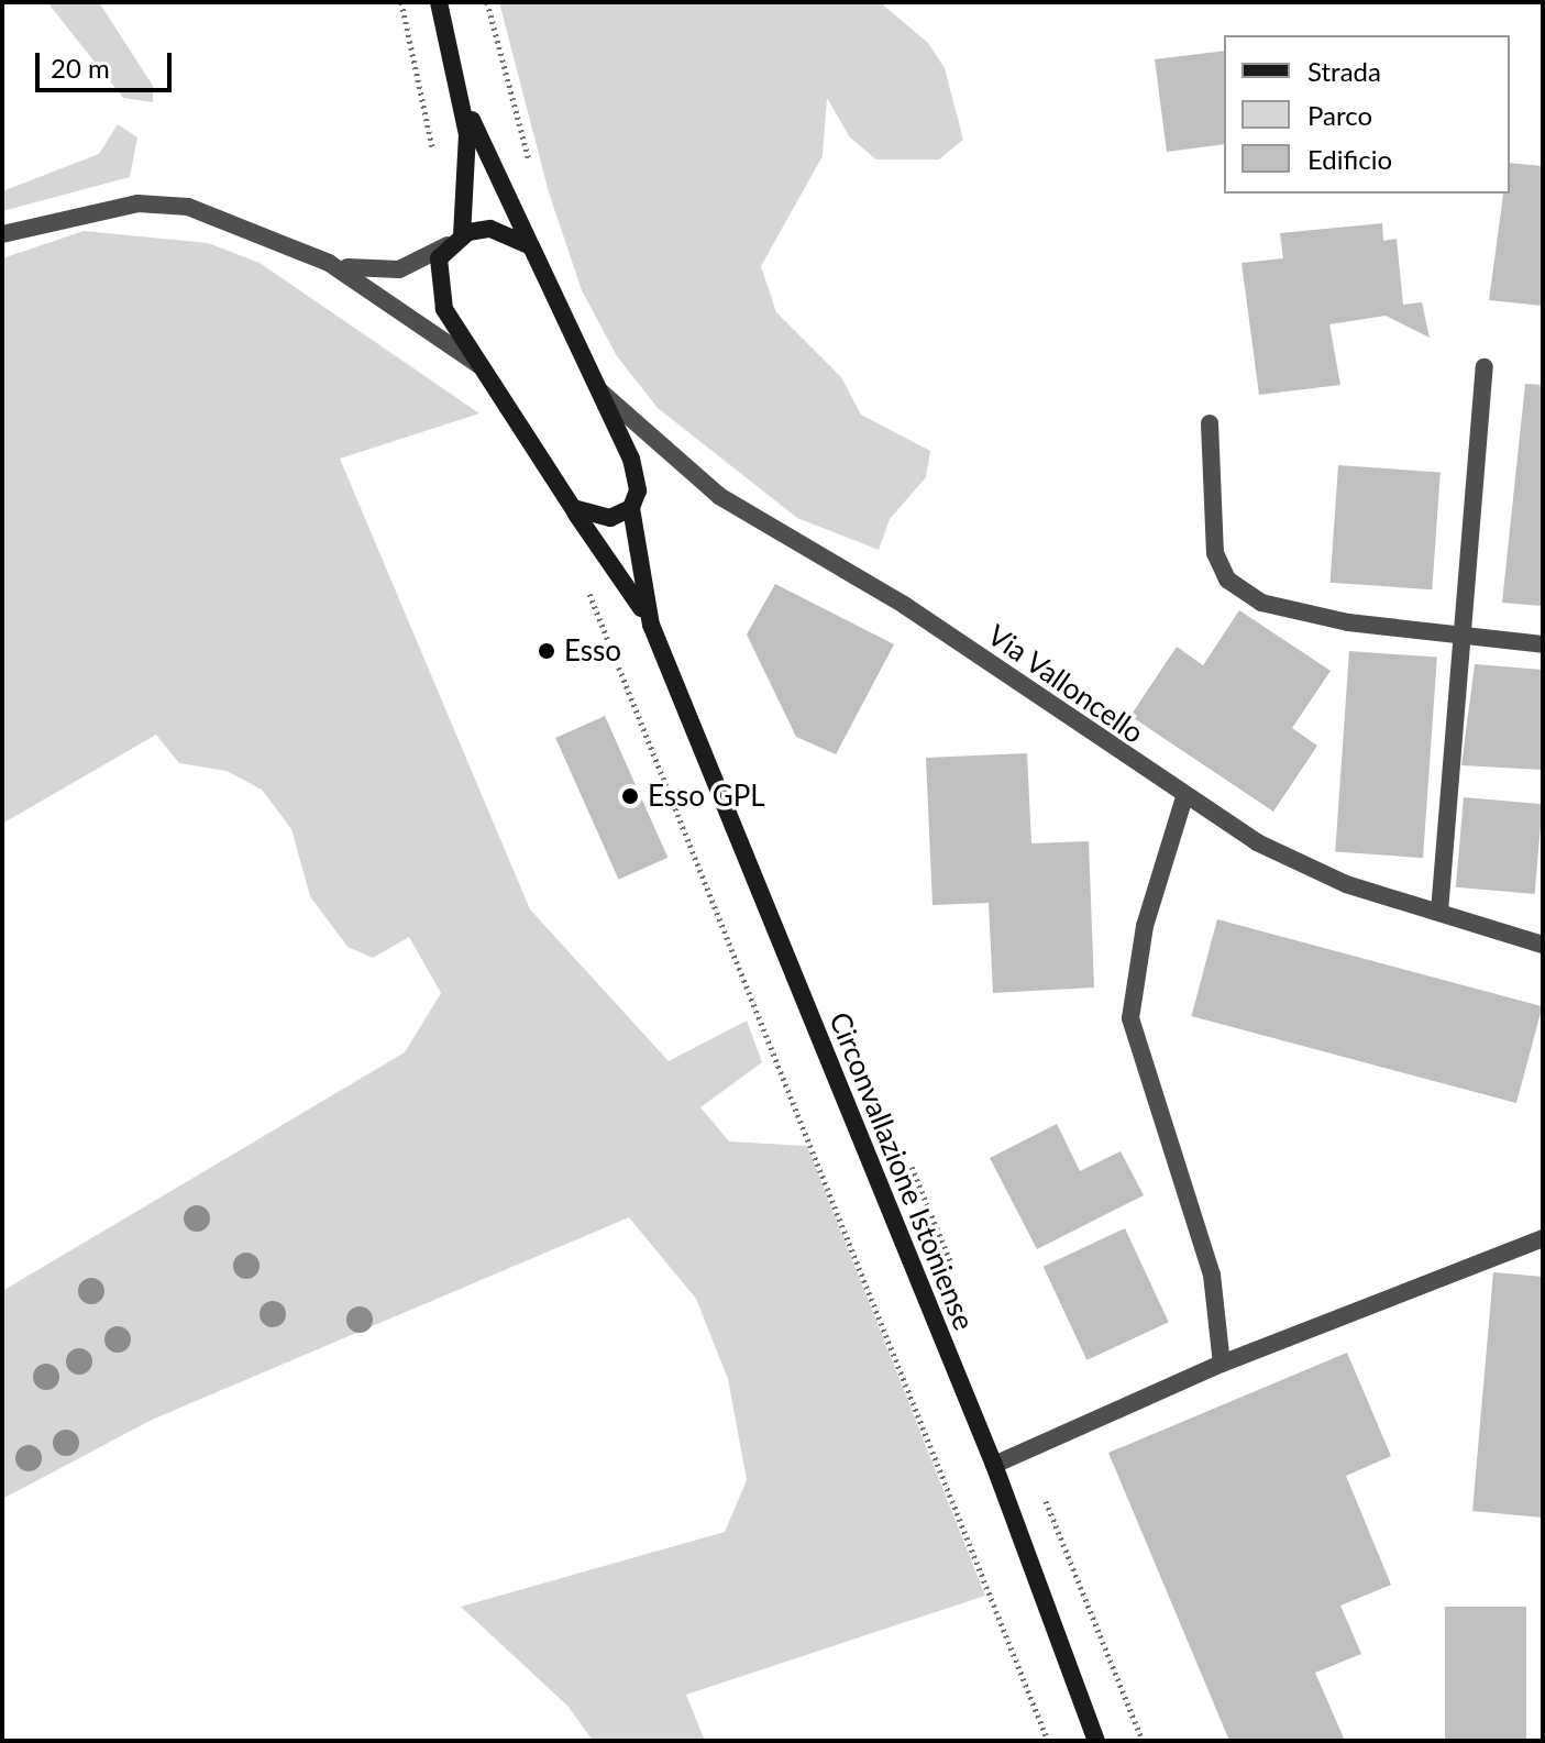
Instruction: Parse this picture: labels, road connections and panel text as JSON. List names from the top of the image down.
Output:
{
  "streets": {
    "main road": ["Circonvallazione Istoniense"],
    "street": ["Via Valloncello"]
  },
  "crossings": [
    ["Via Valloncello", "Circonvallazione Istoniense"]
  ],
  "places": ["Esso", "Esso GPL"],
  "legend": ["Strada", "Parco", "Edificio"],
  "scale_bar": "20 m"
}
